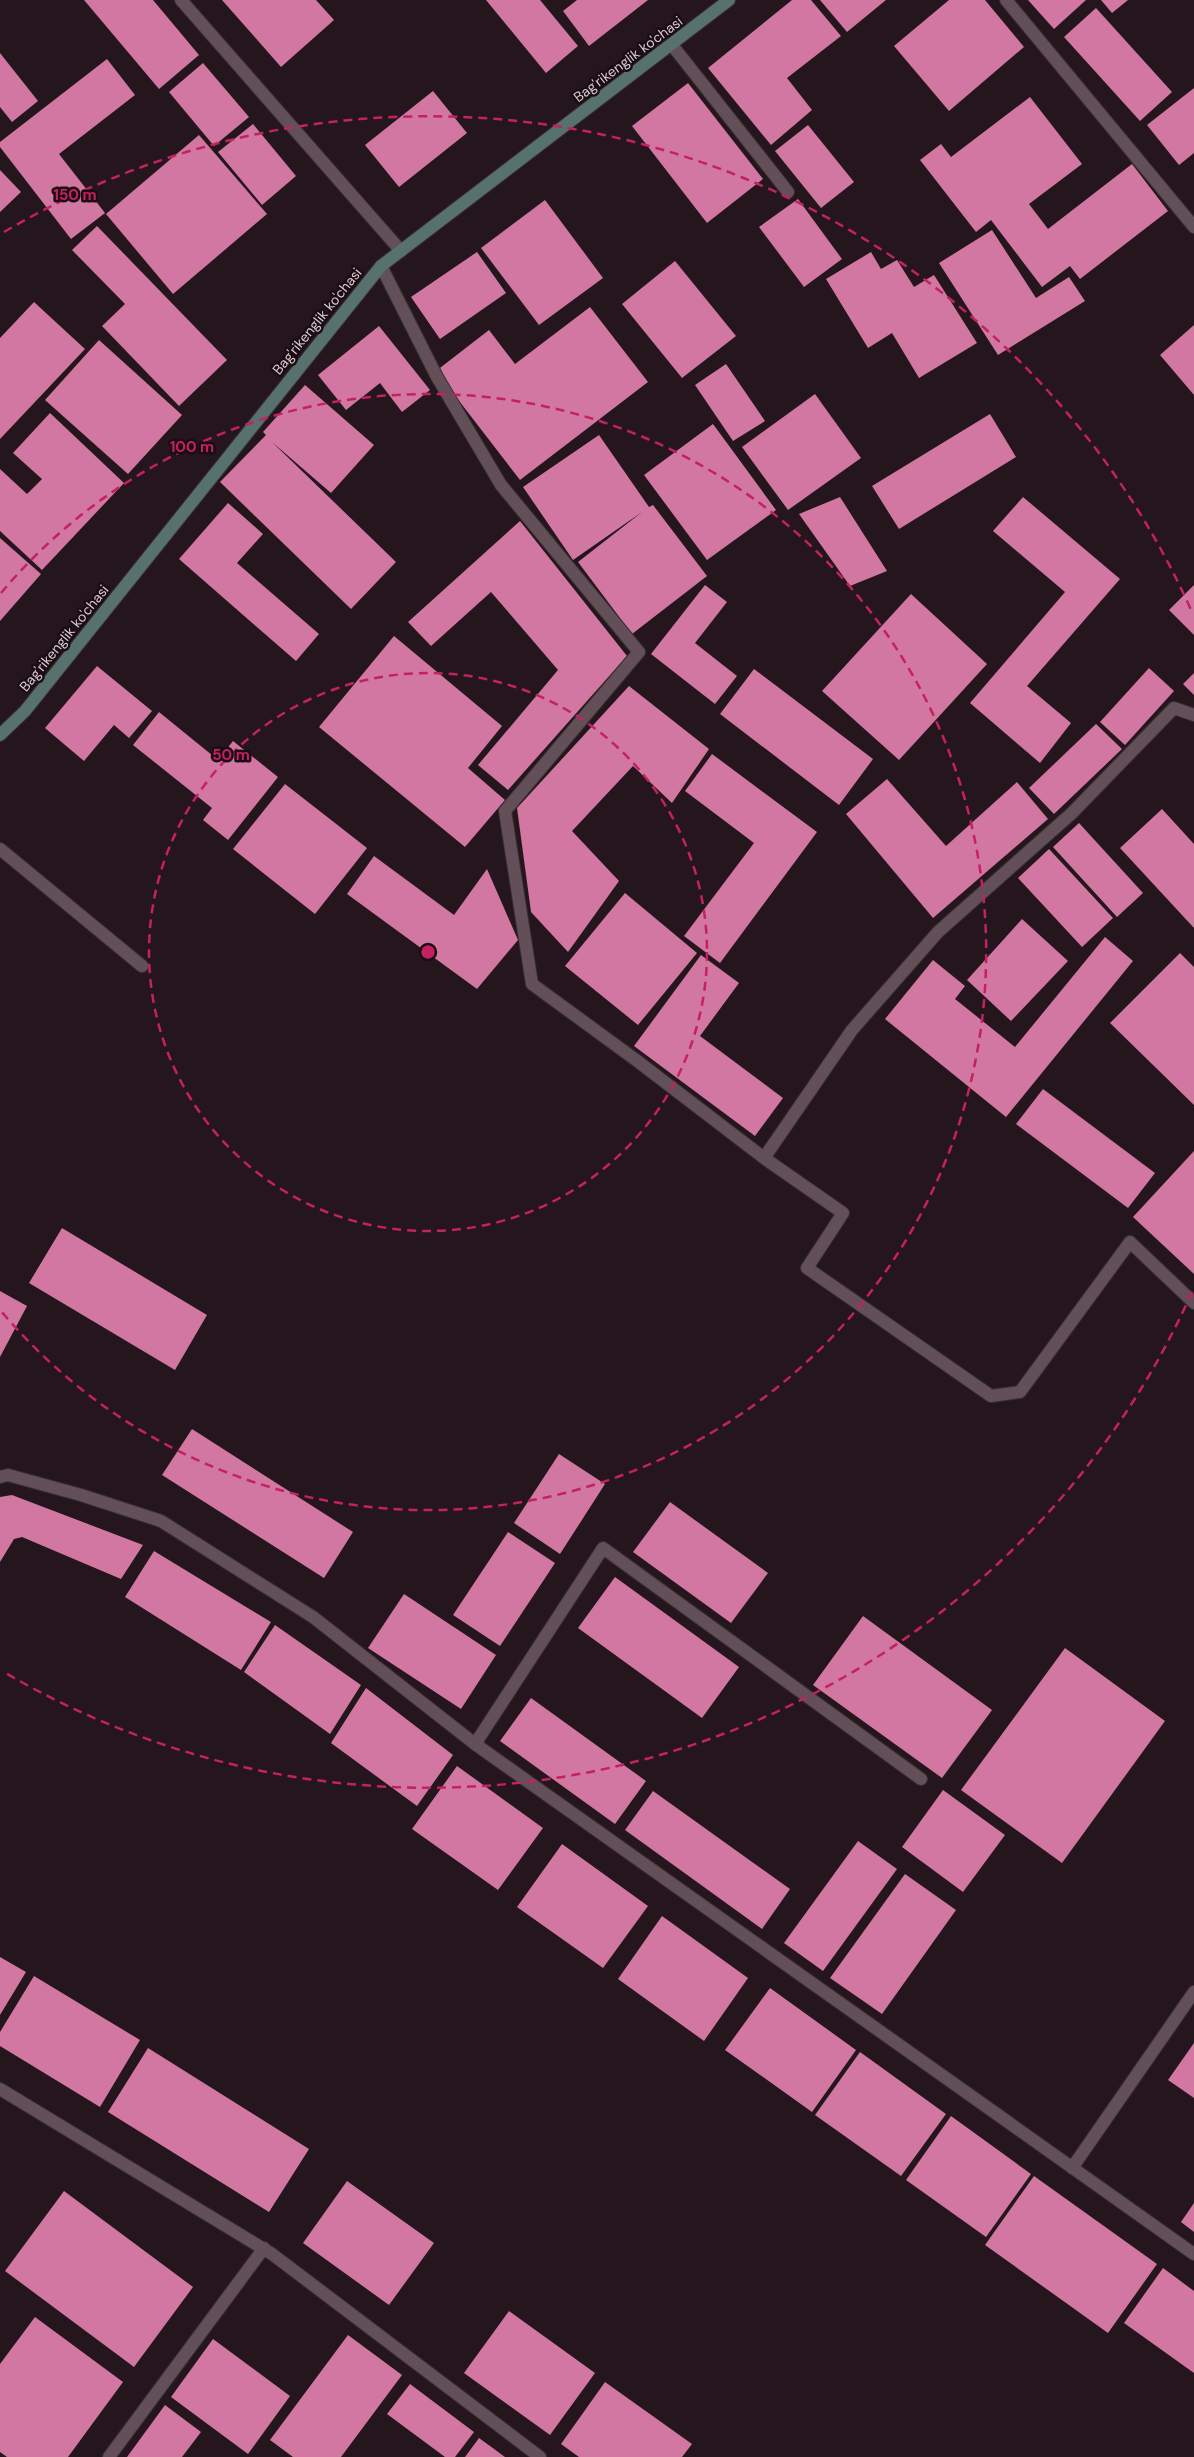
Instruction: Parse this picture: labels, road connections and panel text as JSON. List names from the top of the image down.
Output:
{
  "streets": {
    "main road": ["Bag'rikenglik ko'chasi"]
  },
  "rings": ["150 m", "100 m", "50 m"]
}
